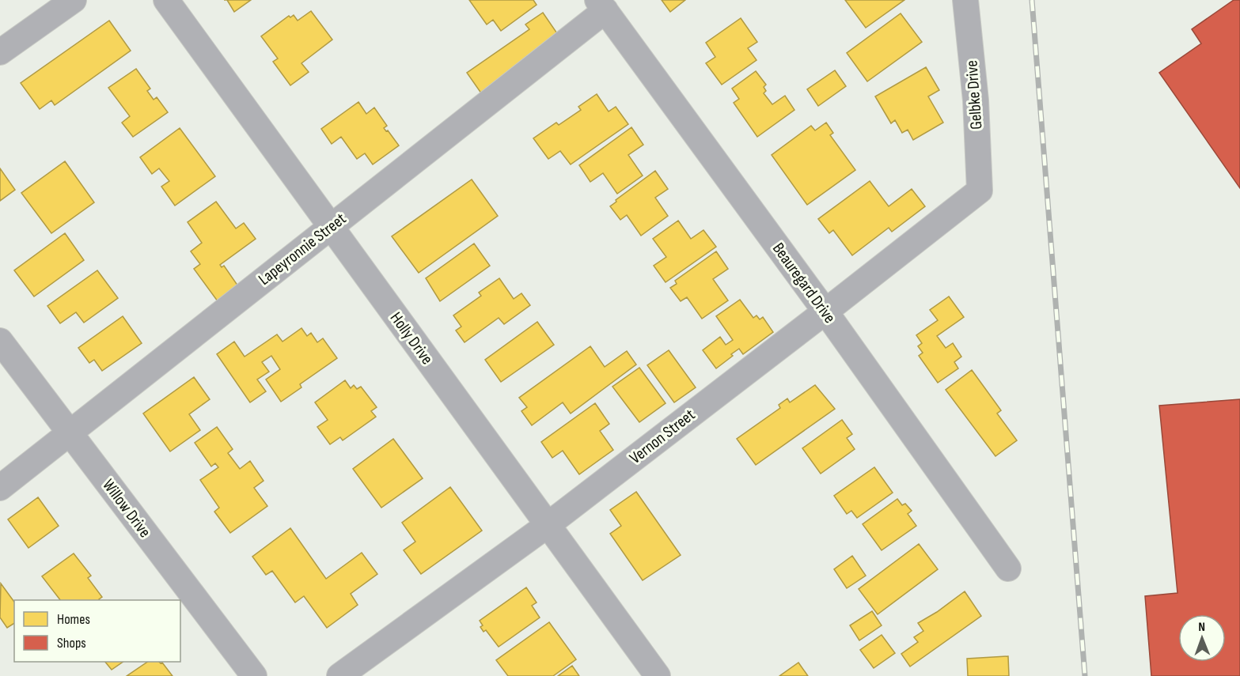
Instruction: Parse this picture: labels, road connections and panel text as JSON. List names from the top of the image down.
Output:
{
  "streets": {
    "street": [
      "Gelbke Drive",
      "Lapeyronnie Street",
      "Beauregard Drive",
      "Holly Drive",
      "Vernon Street",
      "Willow Drive"
    ]
  },
  "crossings": [
    ["Gelbke Drive", "Vernon Street"],
    ["Lapeyronnie Street", "Beauregard Drive"],
    ["Lapeyronnie Street", "Holly Drive"],
    ["Lapeyronnie Street", "Willow Drive"],
    ["Beauregard Drive", "Vernon Street"],
    ["Holly Drive", "Vernon Street"]
  ],
  "legend": ["Homes", "Shops"],
  "north": "top"
}
